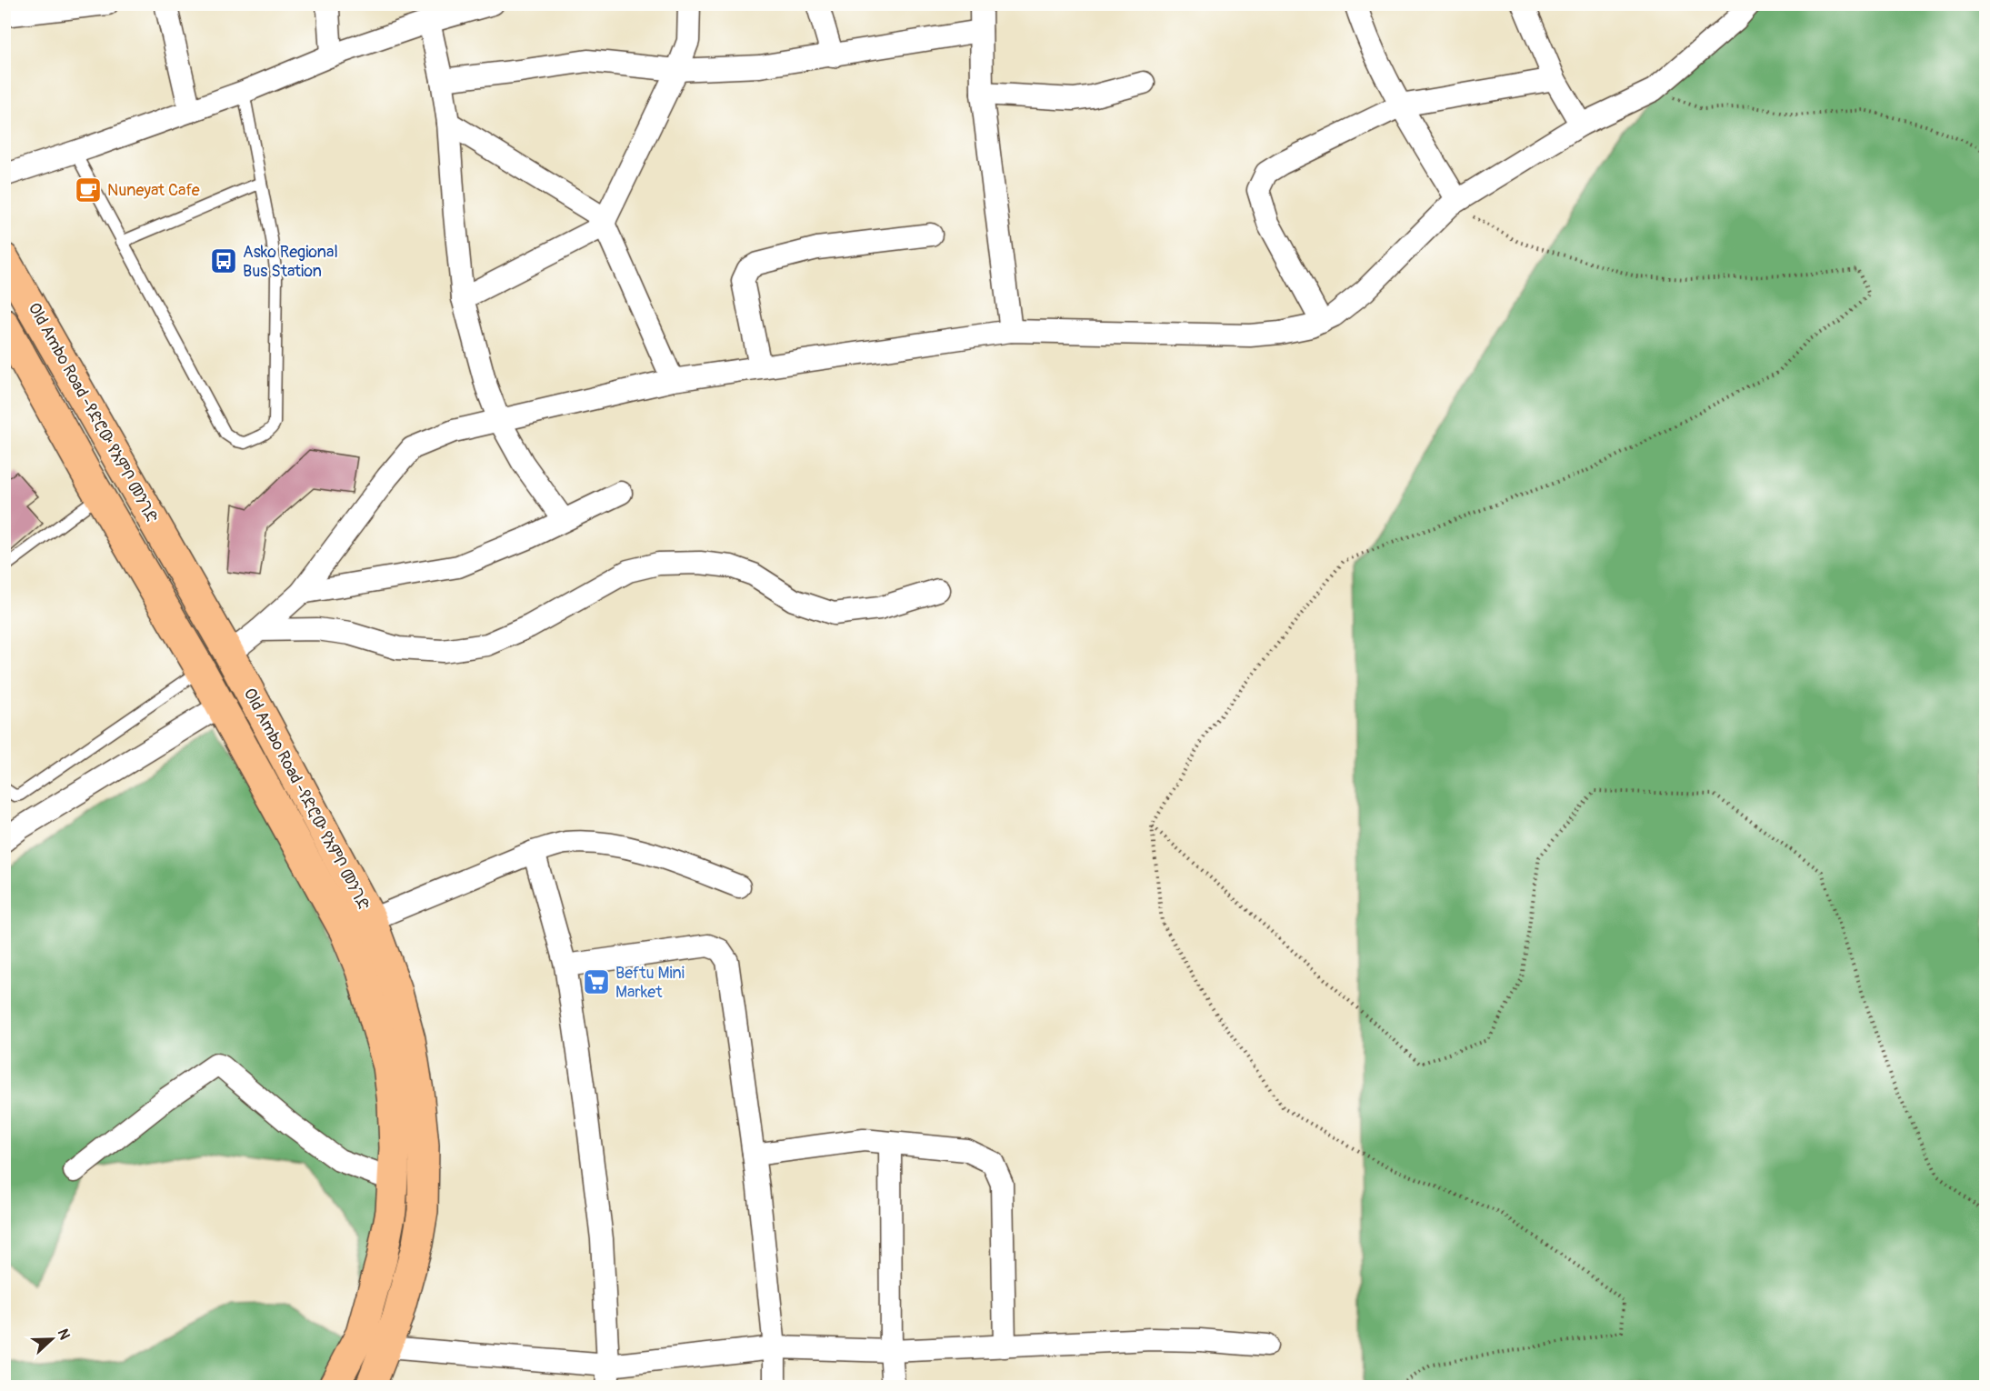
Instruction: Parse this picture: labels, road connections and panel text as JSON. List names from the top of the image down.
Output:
{
  "streets": {
    "main road": ["Old Ambo Road -የድሮው የአምቦ መንገድ"]
  },
  "places": {
    "cafe": ["Nuneyat Cafe"],
    "bus stop": ["Asko Regional Bus Station"],
    "supermarket": ["Beftu Mini Market"]
  },
  "north": "right"
}
